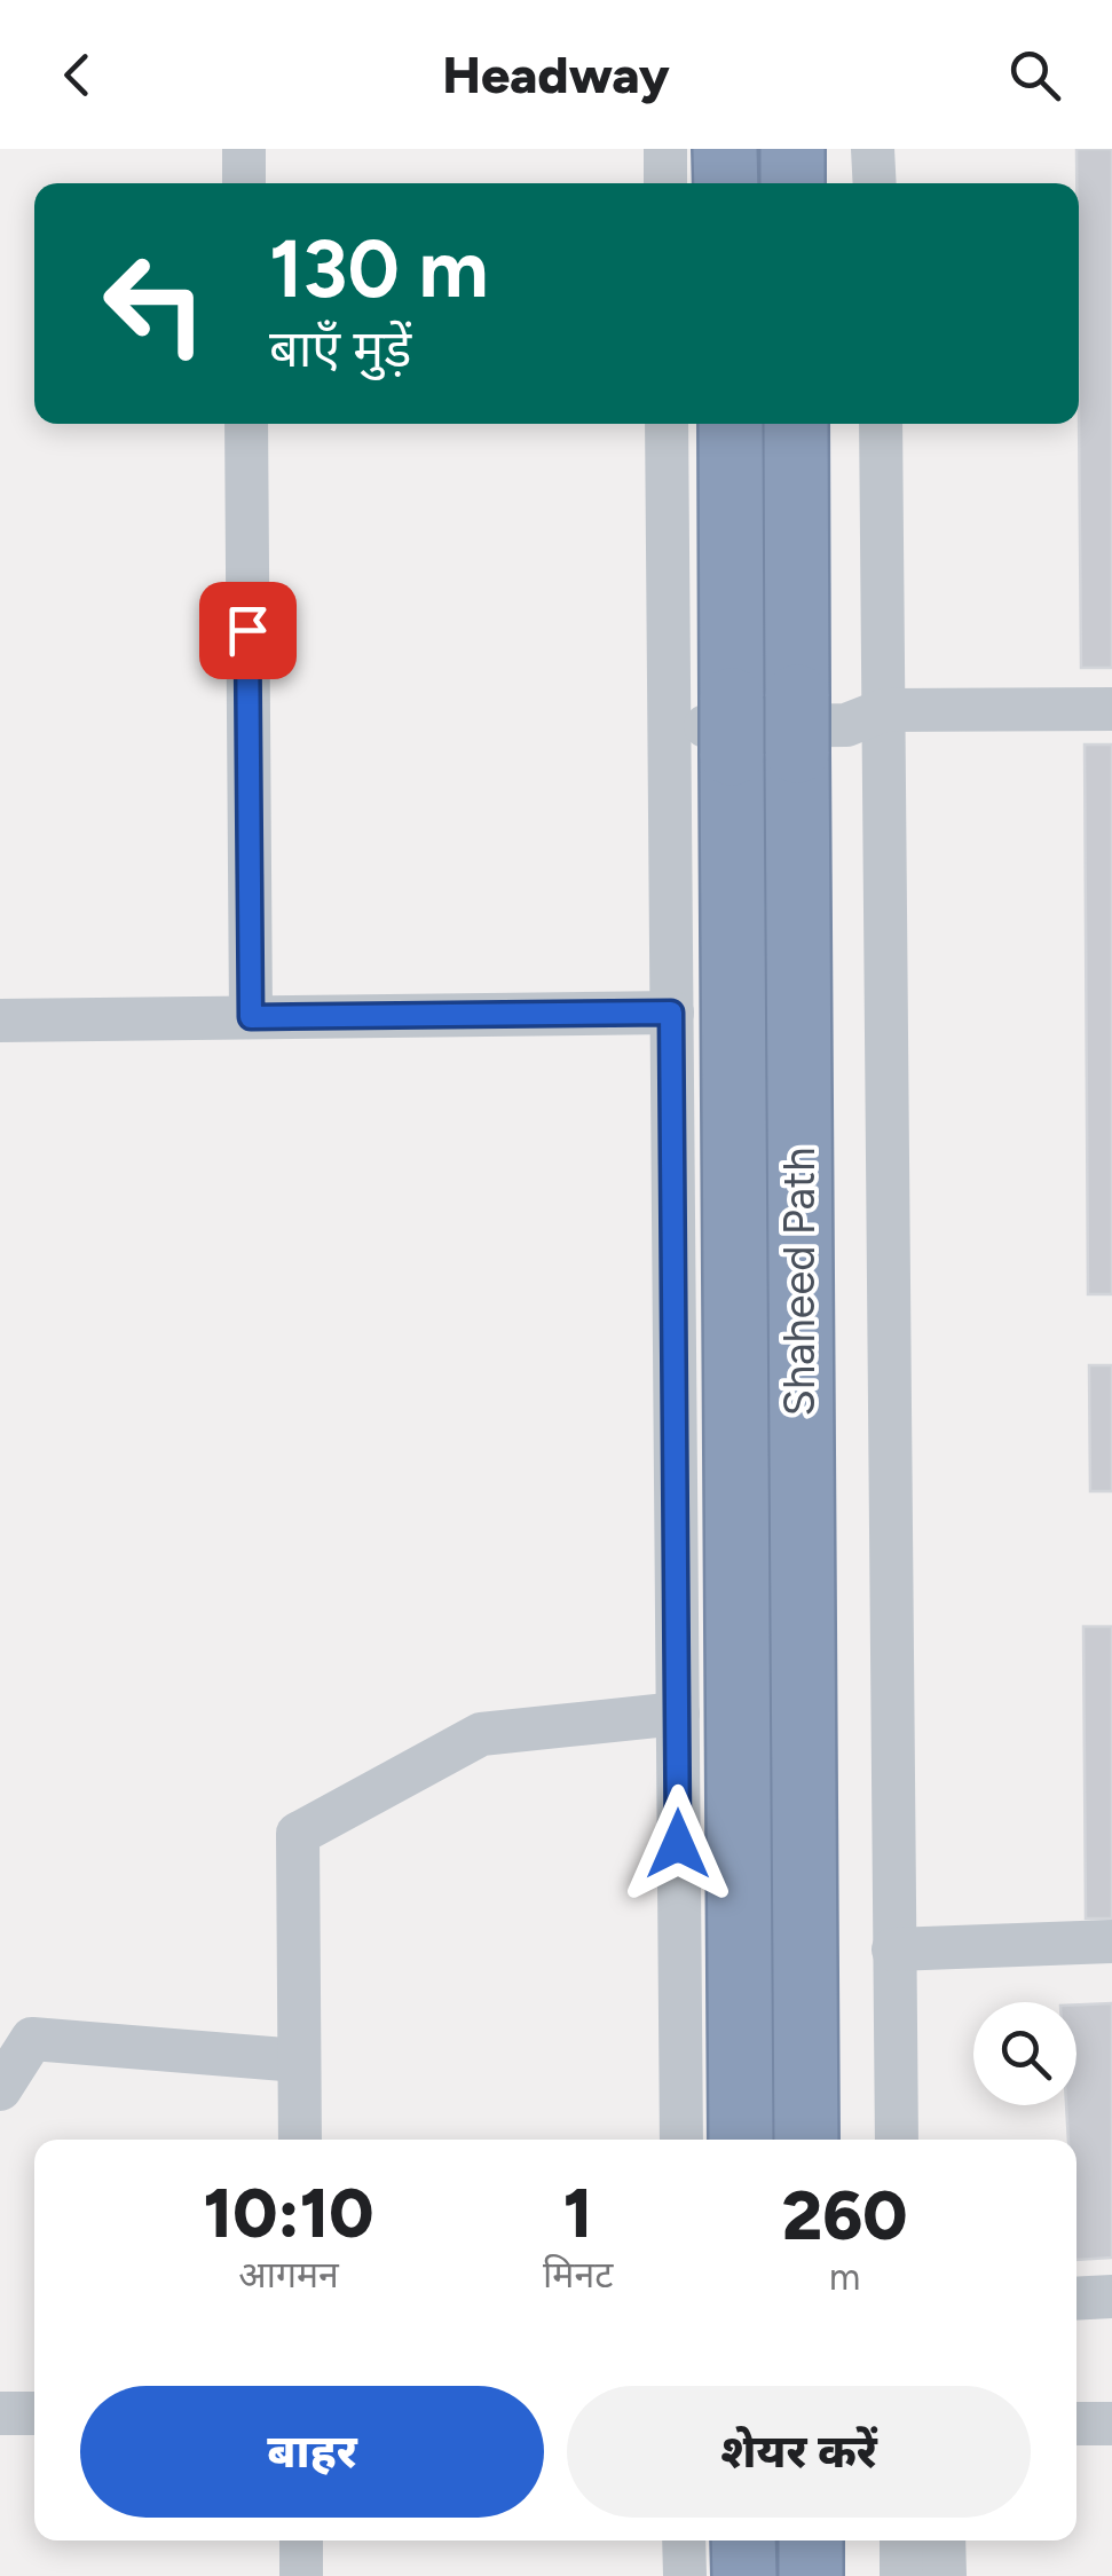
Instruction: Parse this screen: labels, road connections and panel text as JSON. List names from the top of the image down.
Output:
{
  "streets": {
    "highway": ["Shaheed Path"]
  },
  "page": {
    "header": "Headway",
    "turn": ["130 m", "बाएँ मुड़ें"],
    "eta": [
      "10:10",
      "आगमन",
      "1",
      "मिनट",
      "260",
      "m"
    ],
    "buttons": ["बाहर", "शेयर करें"]
  }
}
